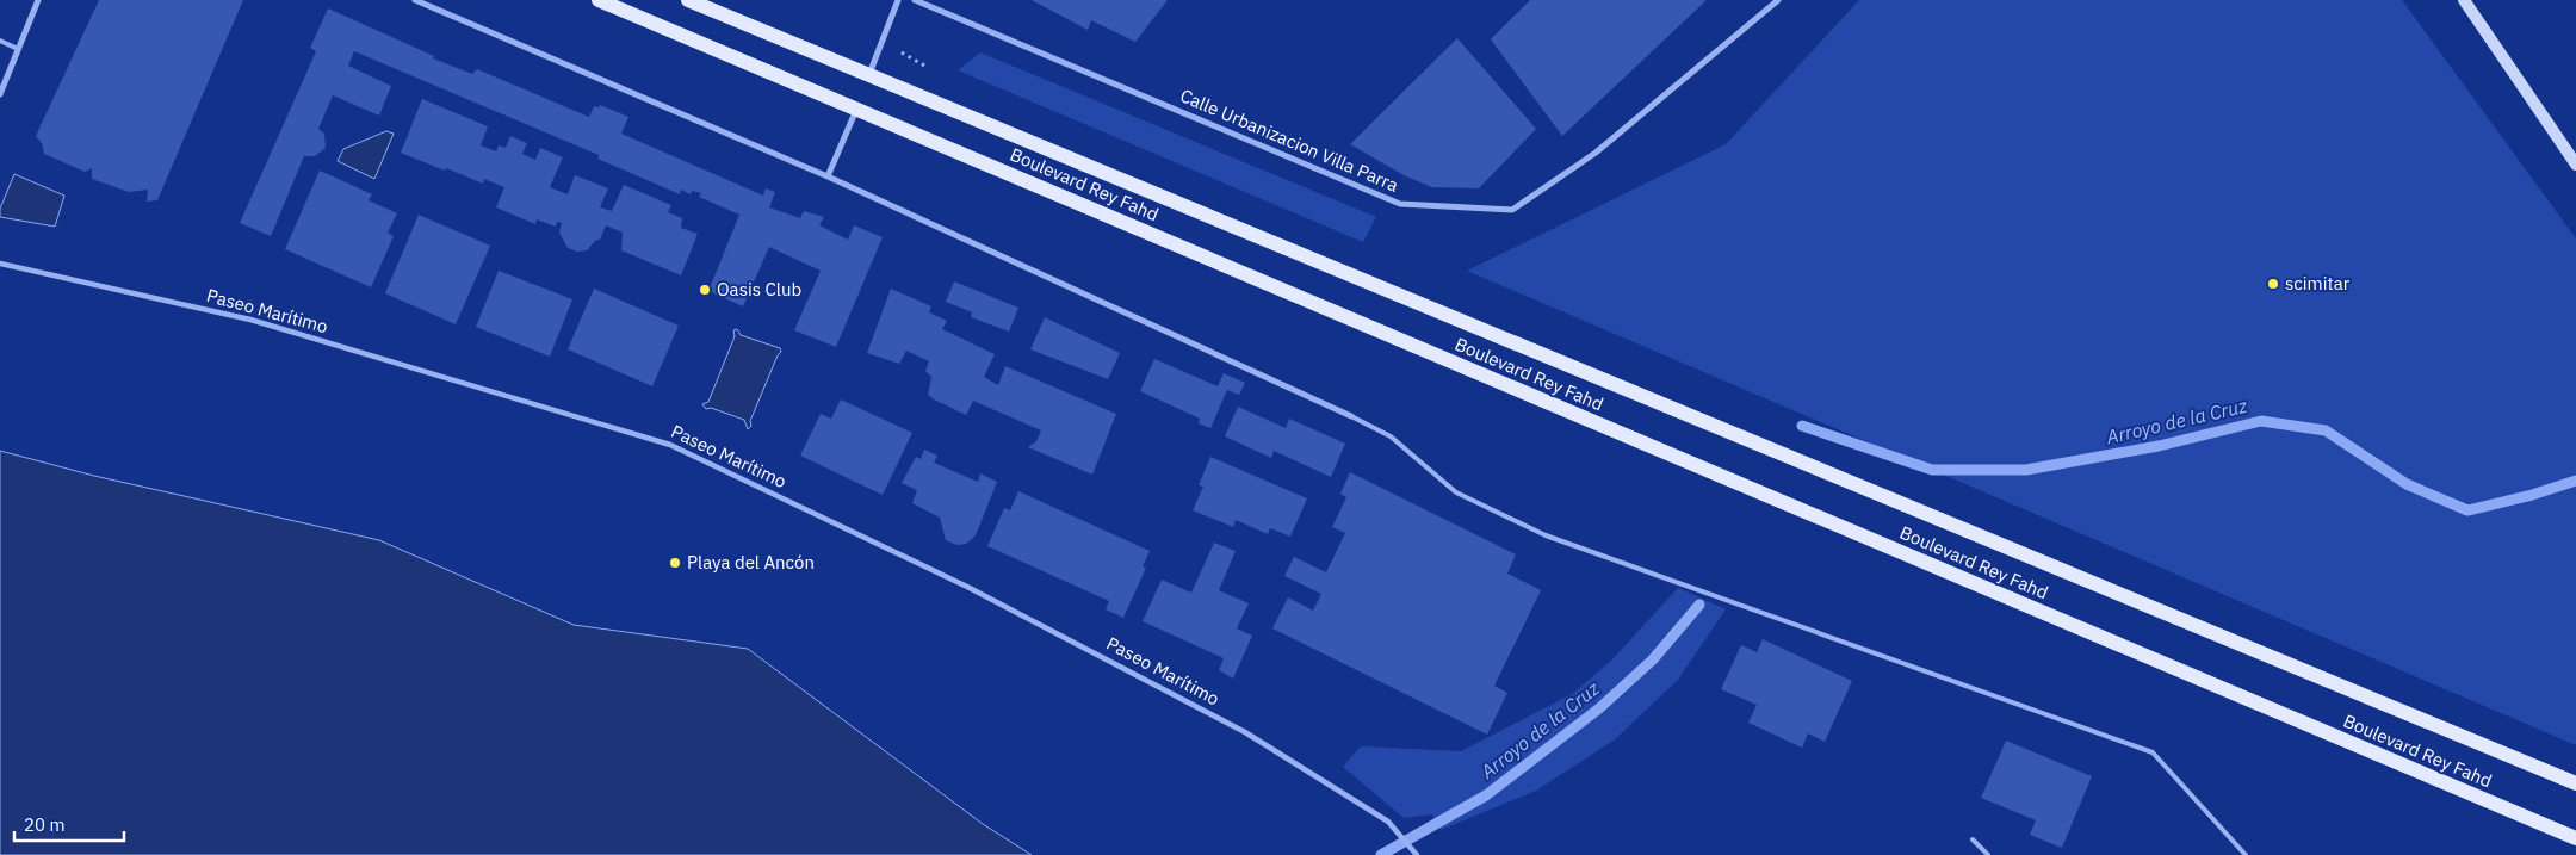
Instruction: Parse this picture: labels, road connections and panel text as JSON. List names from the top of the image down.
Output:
{
  "streets": {
    "main road": ["Boulevard Rey Fahd"],
    "street": ["Calle Urbanizacion Villa Parra", "Paseo Marítimo"]
  },
  "water": ["Arroyo de la Cruz"],
  "places": ["scimitar", "Oasis Club", "Playa del Ancón"],
  "scale_bar": "20 m"
}
